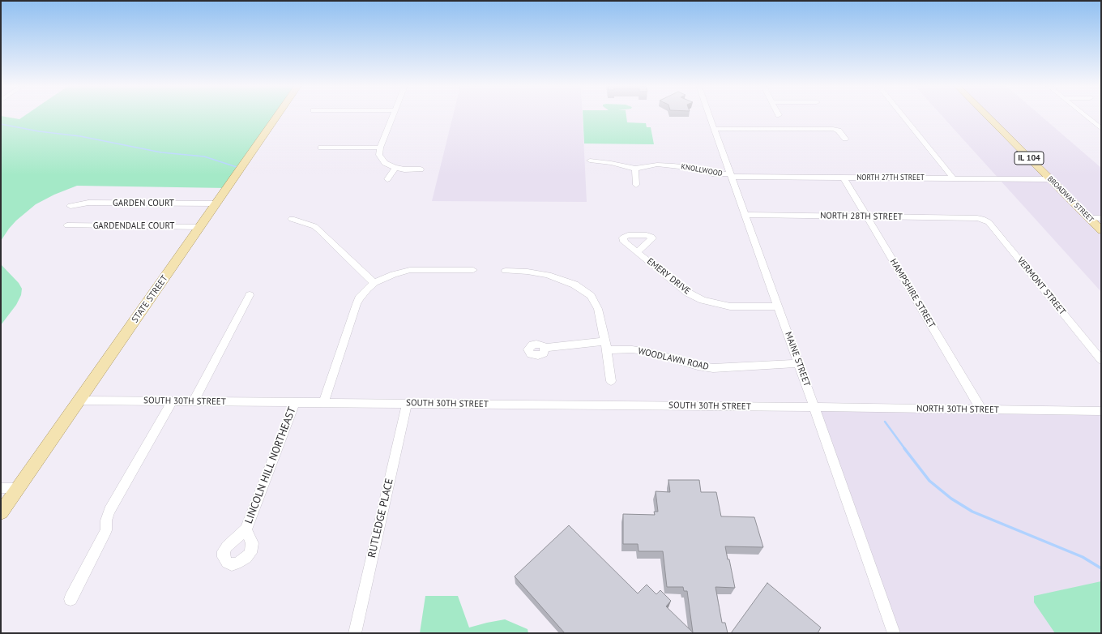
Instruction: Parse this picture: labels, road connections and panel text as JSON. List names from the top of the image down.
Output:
{
  "streets": {
    "main road": ["IL 104", "BROADWAY STREET", "STATE STREET"],
    "street": [
      "KNOLLWOOD",
      "NORTH 27TH STREET",
      "GARDEN COURT",
      "NORTH 28TH STREET",
      "GARDENDALE COURT",
      "EMERY DRIVE",
      "VERMONT STREET",
      "HAMPSHIRE STREET",
      "WOODLAWN ROAD",
      "MAINE STREET",
      "SOUTH 30TH STREET",
      "NORTH 30TH STREET",
      "LINCOLN HILL NORTHEAST",
      "RUTLEDGE PLACE"
    ]
  },
  "crossings": [
    ["KNOLLWOOD", "NORTH 27TH STREET"],
    ["KNOLLWOOD", "MAINE STREET"],
    ["NORTH 27TH STREET", "BROADWAY STREET"],
    ["NORTH 27TH STREET", "HAMPSHIRE STREET"],
    ["NORTH 27TH STREET", "MAINE STREET"],
    ["GARDEN COURT", "STATE STREET"],
    ["NORTH 28TH STREET", "VERMONT STREET"],
    ["NORTH 28TH STREET", "HAMPSHIRE STREET"],
    ["NORTH 28TH STREET", "MAINE STREET"],
    ["GARDENDALE COURT", "STATE STREET"],
    ["EMERY DRIVE", "MAINE STREET"],
    ["HAMPSHIRE STREET", "NORTH 30TH STREET"],
    ["STATE STREET", "SOUTH 30TH STREET"],
    ["WOODLAWN ROAD", "MAINE STREET"],
    ["MAINE STREET", "SOUTH 30TH STREET"],
    ["MAINE STREET", "NORTH 30TH STREET"],
    ["SOUTH 30TH STREET", "NORTH 30TH STREET"],
    ["SOUTH 30TH STREET", "LINCOLN HILL NORTHEAST"],
    ["SOUTH 30TH STREET", "RUTLEDGE PLACE"]
  ]
}
